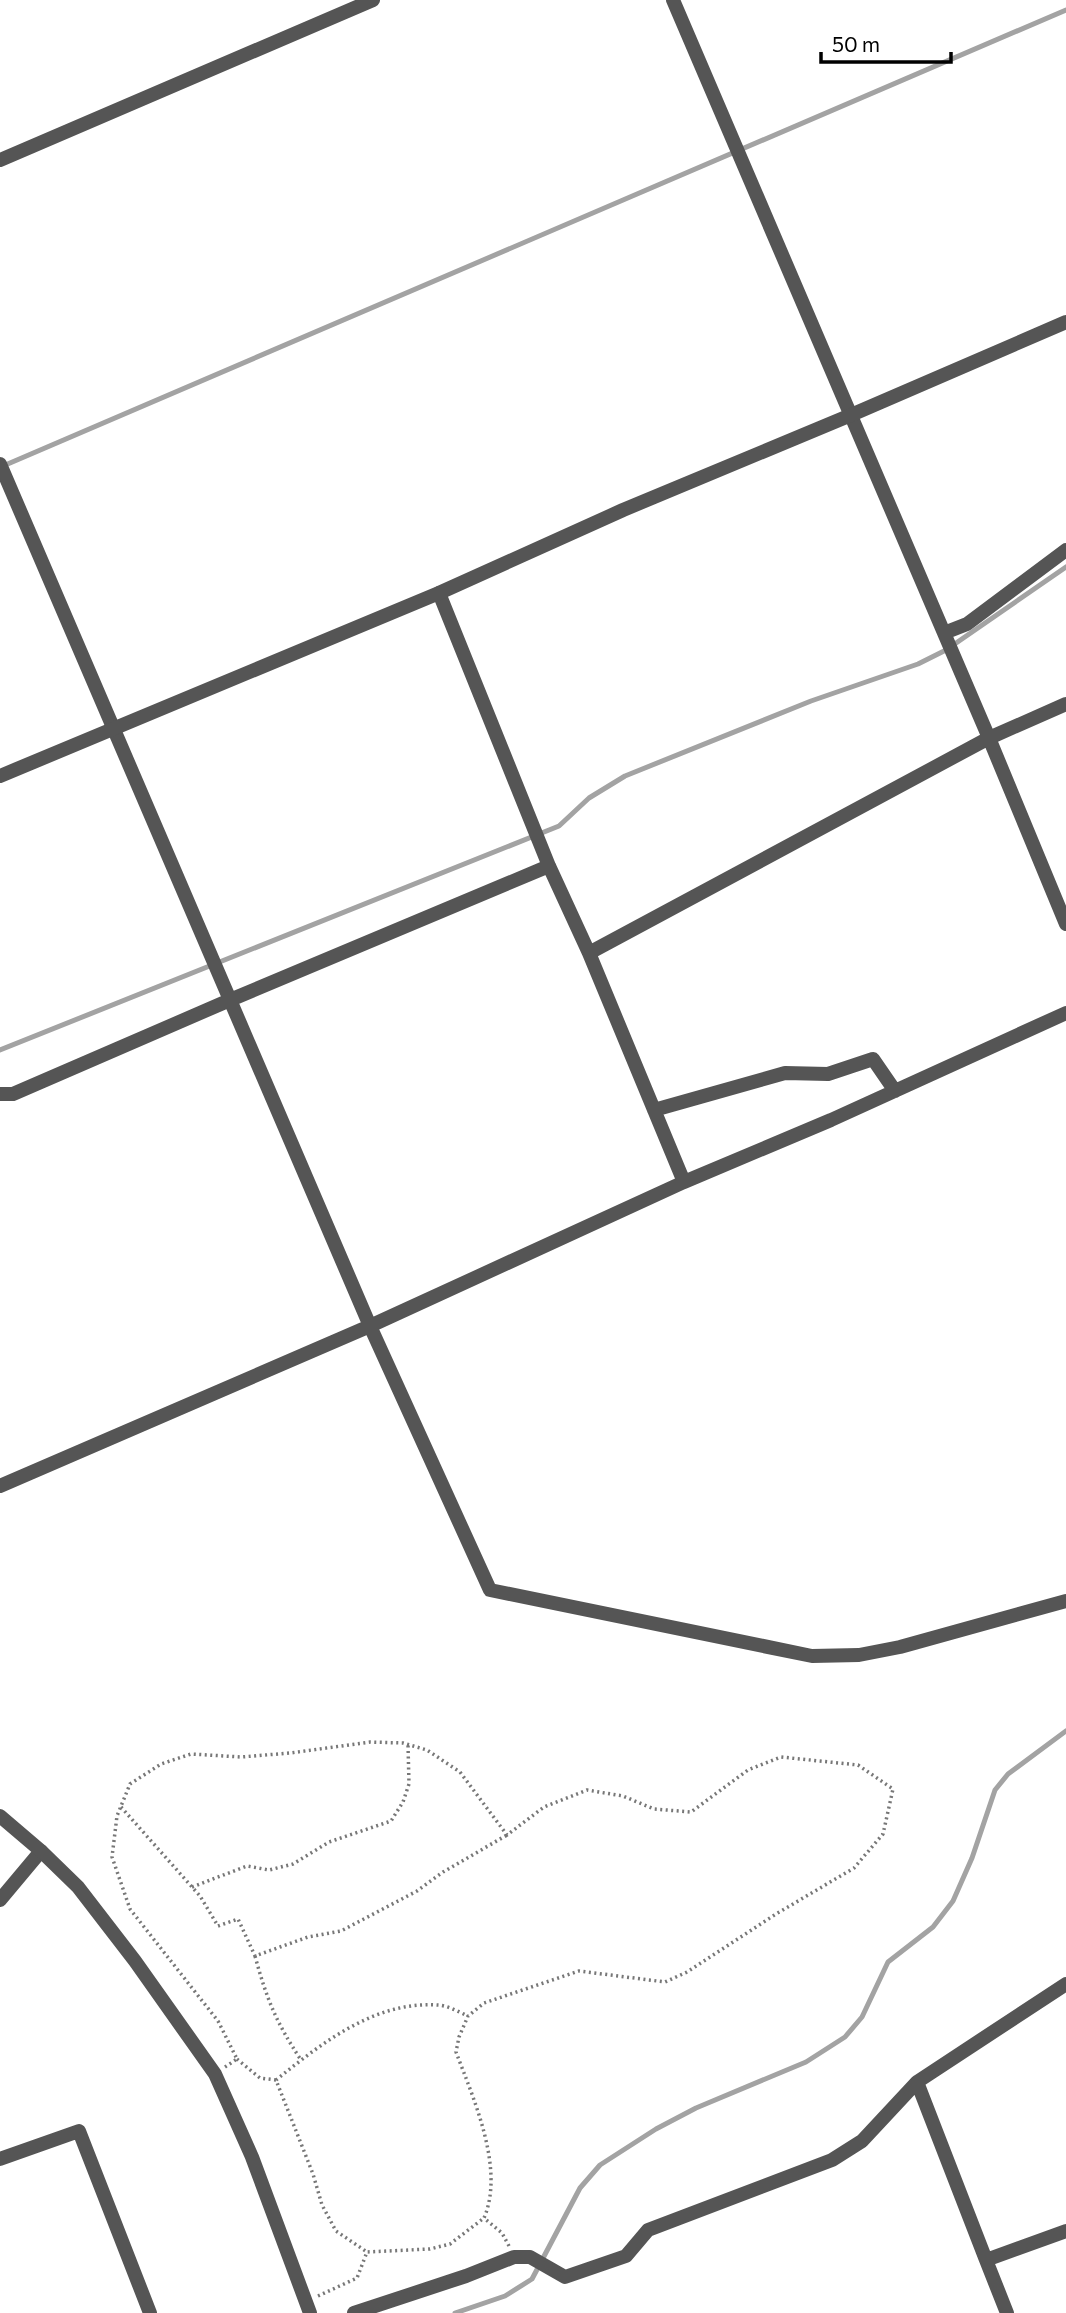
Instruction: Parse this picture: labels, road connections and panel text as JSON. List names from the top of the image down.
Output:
{
  "scale_bar": "50 m"
}
